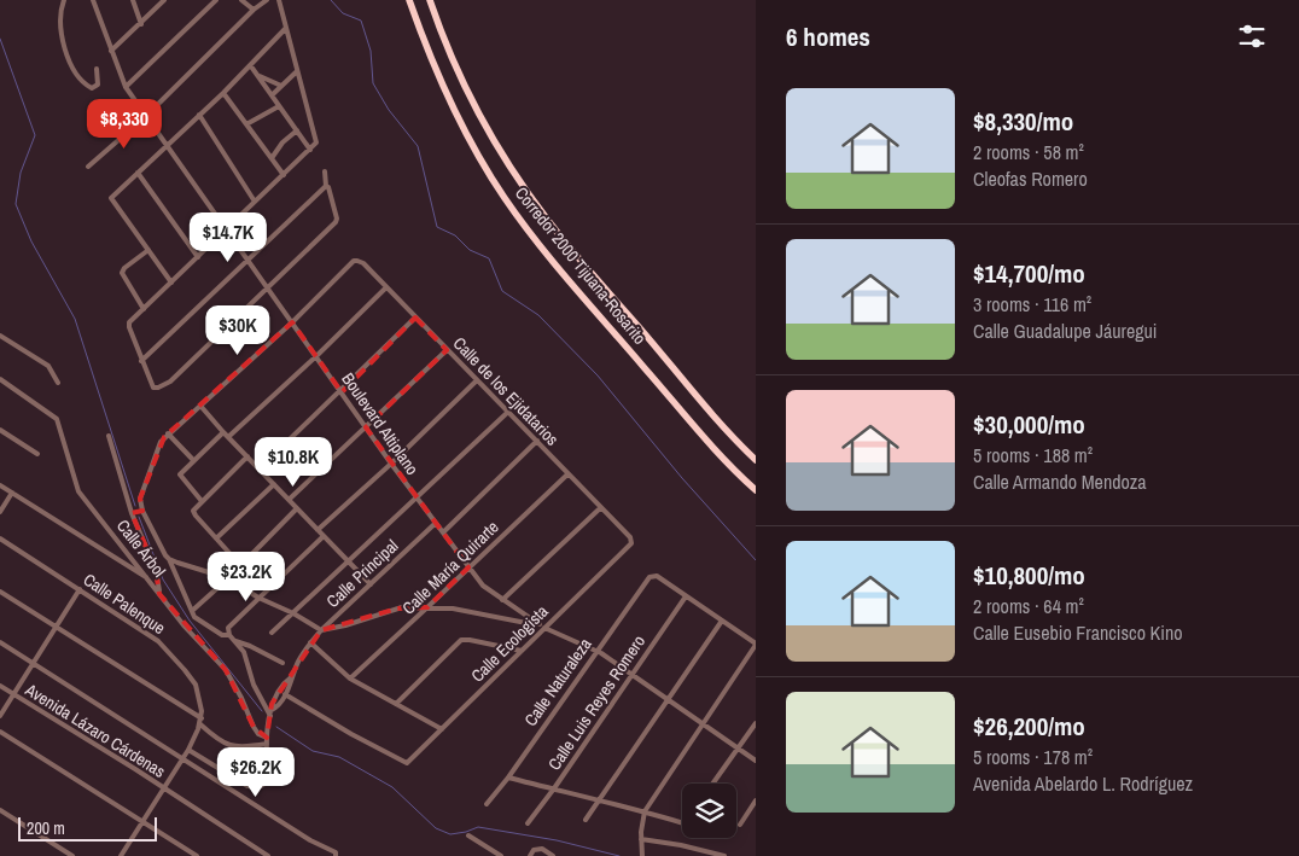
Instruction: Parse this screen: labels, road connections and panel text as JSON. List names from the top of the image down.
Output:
{
  "streets": {
    "highway": ["Corredor 2000 Tijuana-Rosarito"],
    "street": [
      "Calle de los Ejidatarios",
      "Boulevard Altiplano",
      "Calle Árbol",
      "Calle María Quirarte",
      "Calle Principal",
      "Calle Palenque",
      "Calle Ecologista",
      "Calle Naturaleza",
      "Calle Luis Reyes Romero",
      "Avenida Lázaro Cárdenas"
    ]
  },
  "crossings": [
    ["Calle de los Ejidatarios", "Boulevard Altiplano"],
    ["Calle de los Ejidatarios", "Calle María Quirarte"],
    ["Calle de los Ejidatarios", "Calle Ecologista"],
    ["Boulevard Altiplano", "Calle María Quirarte"],
    ["Boulevard Altiplano", "Calle Principal"],
    ["Boulevard Altiplano", "Calle Ecologista"],
    ["Boulevard Altiplano", "Calle Naturaleza"],
    ["Boulevard Altiplano", "Calle Luis Reyes Romero"],
    ["Calle Árbol", "Calle Principal"],
    ["Calle Principal", "Calle Ecologista"],
    ["Calle Naturaleza", "Calle Luis Reyes Romero"]
  ],
  "scale_bar": "200 m",
  "page": {
    "heading": "6 homes",
    "list": [
      {
        "name": "$8,330/mo",
        "note": "2 rooms · 58 m² · Cleofas Romero"
      },
      {
        "name": "$14,700/mo",
        "note": "3 rooms · 116 m² · Calle Guadalupe Jáuregui"
      },
      {
        "name": "$30,000/mo",
        "note": "5 rooms · 188 m² · Calle Armando Mendoza"
      },
      {
        "name": "$10,800/mo",
        "note": "2 rooms · 64 m² · Calle Eusebio Francisco Kino"
      },
      {
        "name": "$26,200/mo",
        "note": "5 rooms · 178 m² · Avenida Abelardo L. Rodríguez"
      }
    ],
    "price": [
      "$8,330",
      "$14.7K",
      "$30K",
      "$10.8K",
      "$23.2K",
      "$26.2K"
    ],
    "scale": "200 m"
  }
}
